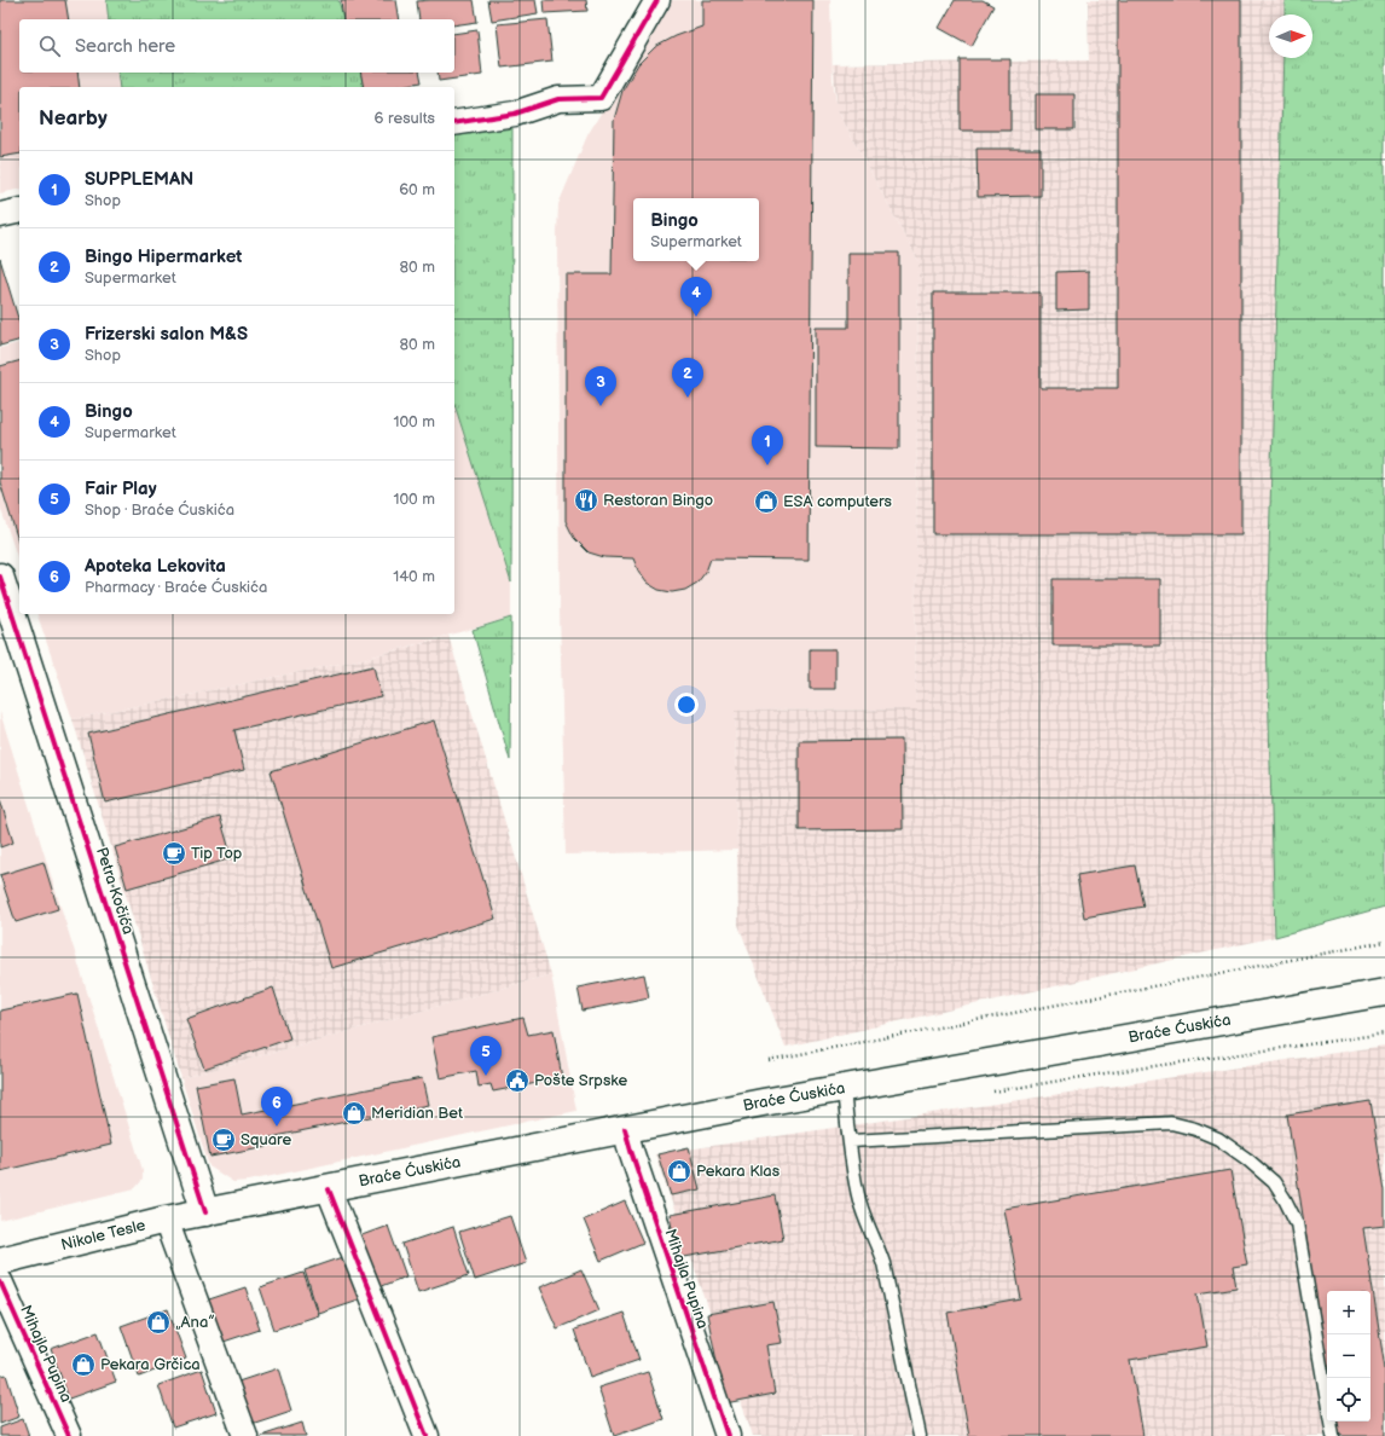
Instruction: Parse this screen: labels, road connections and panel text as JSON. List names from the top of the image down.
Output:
{
  "streets": {
    "main road": ["Petra Kočića", "Braće Ćuskića", "Nikole Tesle"],
    "street": ["Mihajla Pupina"]
  },
  "crossings": [
    ["Petra Kočića", "Braće Ćuskića"],
    ["Petra Kočića", "Nikole Tesle"],
    ["Braće Ćuskića", "Nikole Tesle"],
    ["Braće Ćuskića", "Mihajla Pupina"]
  ],
  "places": {
    "restaurant": ["Restoran Bingo"],
    "shop": [
      "ESA computers",
      "Meridian Bet",
      "Pekara Klas",
      "„Ana”",
      "Pekara Grčica"
    ],
    "cafe": ["Tip Top", "Square"],
    "public building": ["Pošte Srpske"]
  },
  "north": "right",
  "page": {
    "search": "Search here",
    "heading": ["Nearby", "6 results"],
    "list": [
      {
        "mark": "1",
        "name": "SUPPLEMAN",
        "note": "Shop",
        "value": "60 m"
      },
      {
        "mark": "2",
        "name": "Bingo Hipermarket",
        "note": "Supermarket",
        "value": "80 m"
      },
      {
        "mark": "3",
        "name": "Frizerski salon M&S",
        "note": "Shop",
        "value": "80 m"
      },
      {
        "mark": "4",
        "name": "Bingo",
        "note": "Supermarket",
        "value": "100 m"
      },
      {
        "mark": "5",
        "name": "Fair Play",
        "note": "Shop · Braće Ćuskića",
        "value": "100 m"
      },
      {
        "mark": "6",
        "name": "Apoteka Lekovita",
        "note": "Pharmacy · Braće Ćuskića",
        "value": "140 m"
      }
    ],
    "popup": ["Bingo", "Supermarket"],
    "pins": [
      "4",
      "2",
      "3",
      "1",
      "5",
      "6"
    ],
    "map_buttons": ["+", "−"]
  }
}
